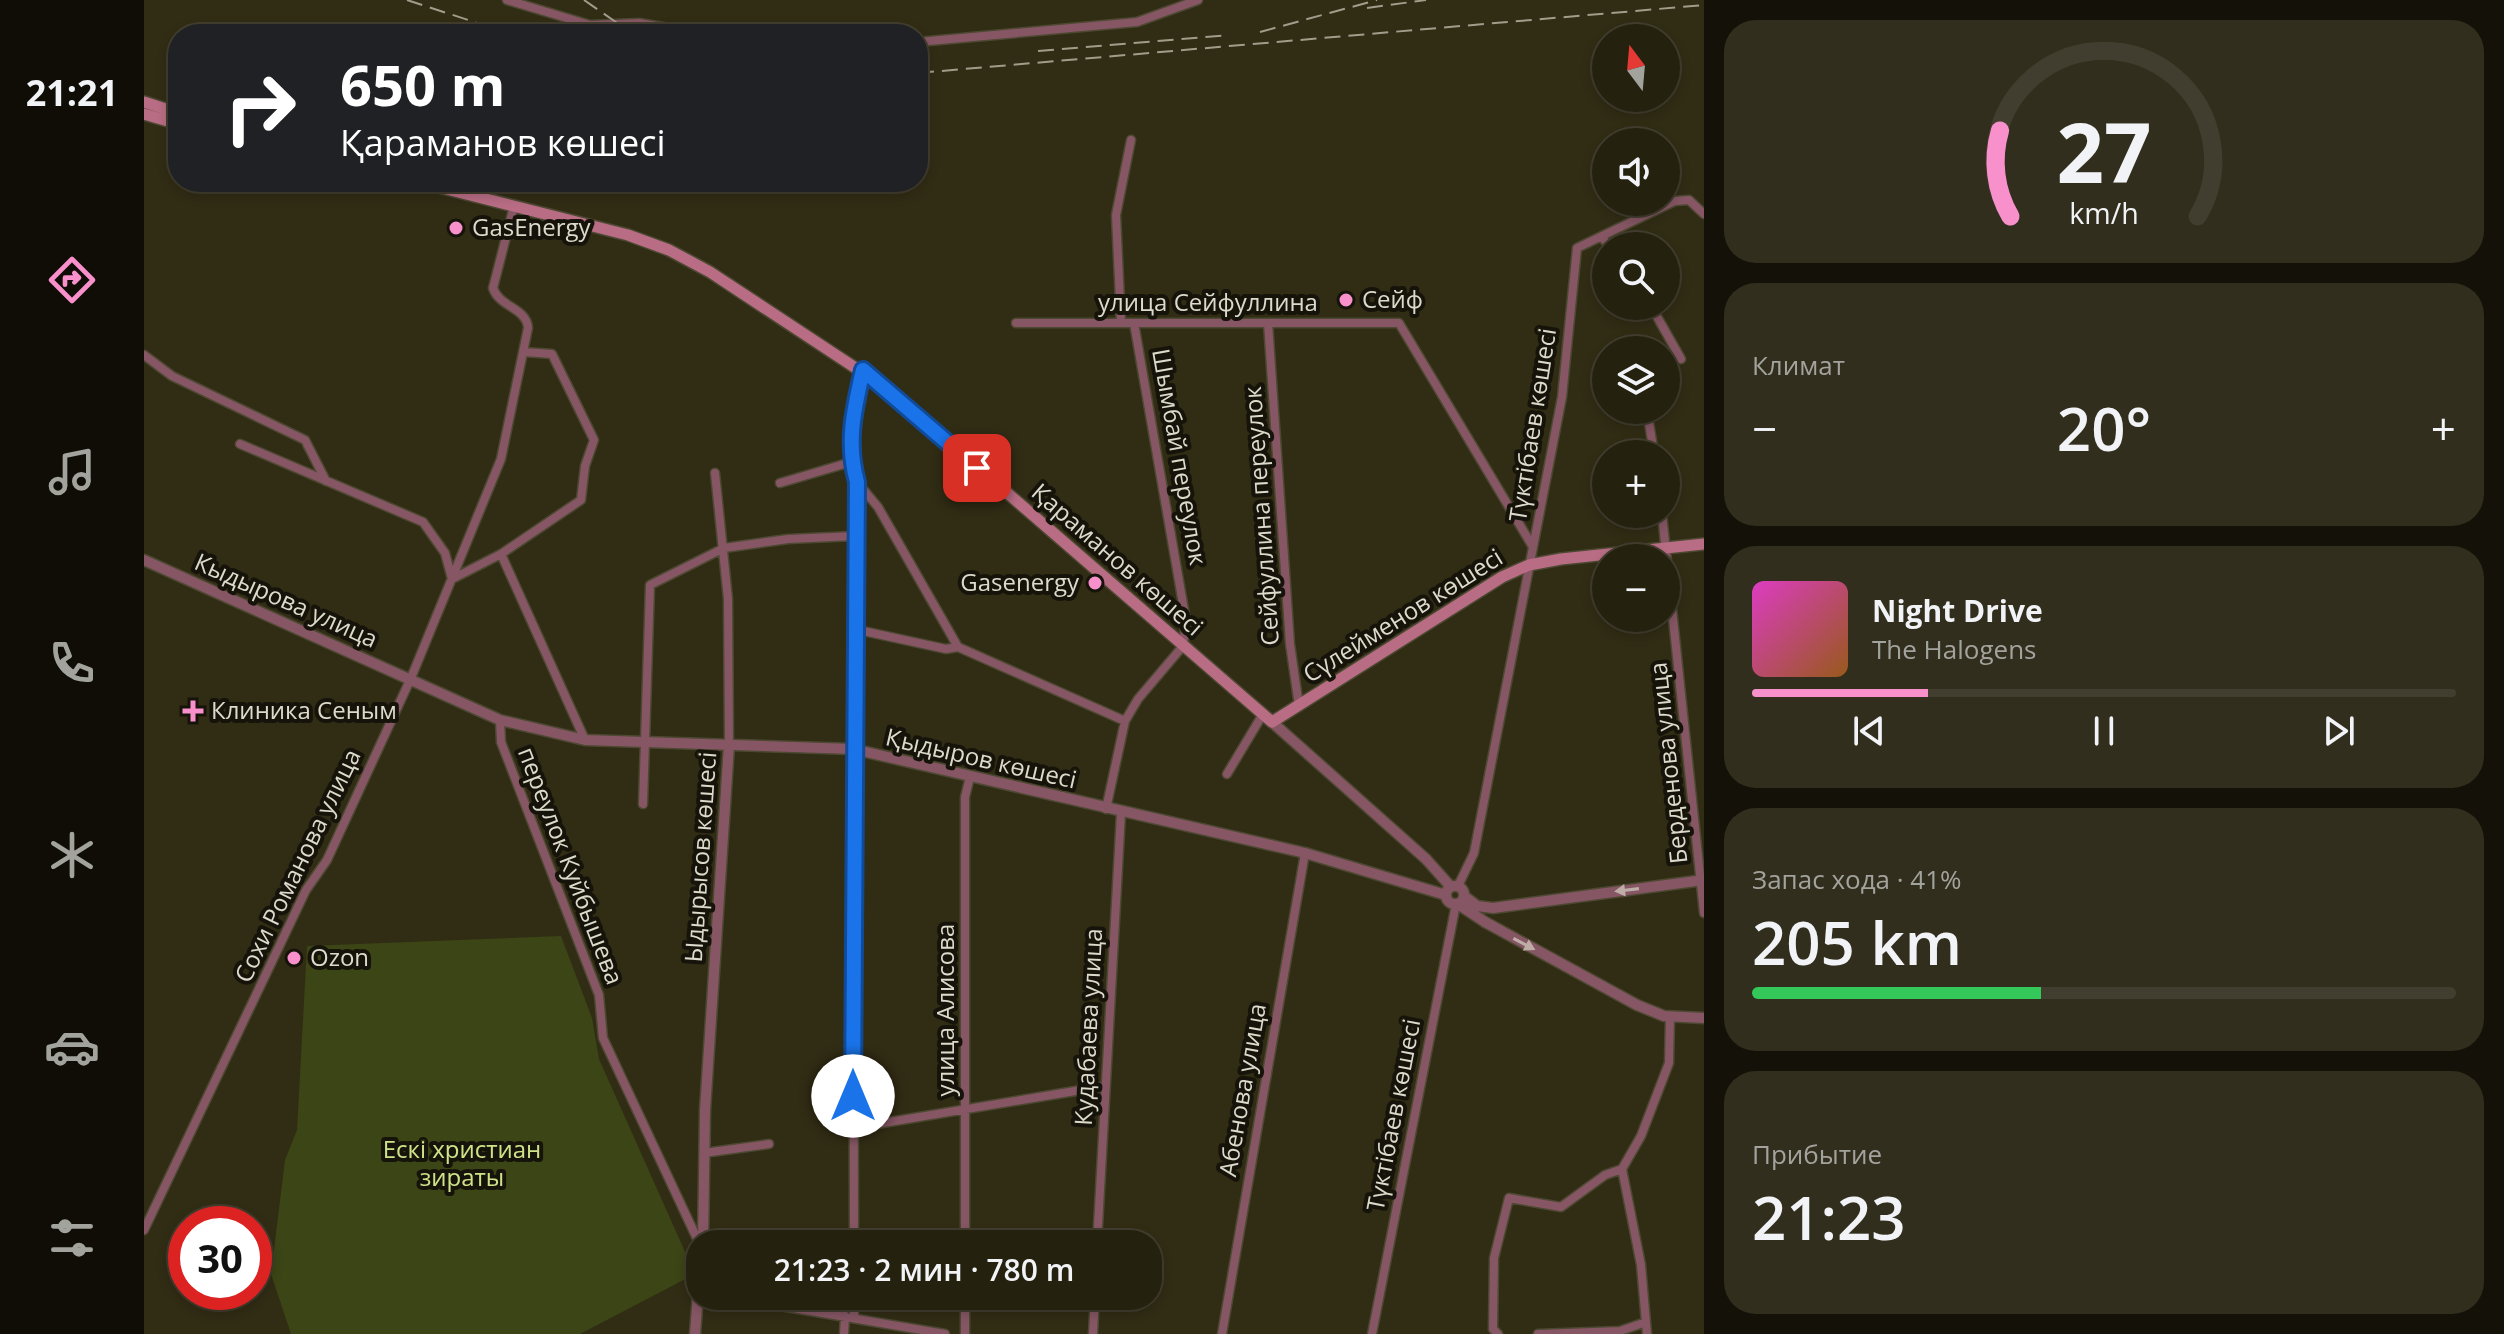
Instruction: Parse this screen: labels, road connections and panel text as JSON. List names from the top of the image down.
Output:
{
  "streets": {
    "main road": ["Қараманов көшесі", "Сүлейменов көшесі"],
    "street": [
      "улица Сейфуллина",
      "Түктібаев көшесі",
      "Шымбай переулок",
      "Сейфуллина переулок",
      "Кыдырова улица",
      "Қыдыров көшесі",
      "Берденова улица",
      "Ыдырысов көшесі",
      "Сохи Романова улица",
      "переулок Куйбышева",
      "улица Алисова",
      "Кудабаева улица",
      "Абенова улица"
    ]
  },
  "crossings": [
    ["улица Сейфуллина", "Түктібаев көшесі"],
    ["улица Сейфуллина", "Шымбай переулок"],
    ["улица Сейфуллина", "Сейфуллина переулок"],
    ["Түктібаев көшесі", "Қараманов көшесі"],
    ["Түктібаев көшесі", "Сүлейменов көшесі"],
    ["Түктібаев көшесі", "Қыдыров көшесі"],
    ["Шымбай переулок", "Қараманов көшесі"],
    ["Сейфуллина переулок", "Сүлейменов көшесі"],
    ["Қараманов көшесі", "Сүлейменов көшесі"],
    ["Қараманов көшесі", "Қыдыров көшесі"],
    ["Қараманов көшесі", "Сохи Романова улица"],
    ["Кыдырова улица", "Қыдыров көшесі"],
    ["Кыдырова улица", "Сохи Романова улица"],
    ["Қыдыров көшесі", "Берденова улица"],
    ["Қыдыров көшесі", "Ыдырысов көшесі"],
    ["Қыдыров көшесі", "Сохи Романова улица"],
    ["Қыдыров көшесі", "переулок Куйбышева"],
    ["Қыдыров көшесі", "улица Алисова"],
    ["Қыдыров көшесі", "Кудабаева улица"],
    ["Қыдыров көшесі", "Абенова улица"]
  ],
  "parks": ["Ескі христиан зираты"],
  "places": {
    "other": [
      "GasEnergy",
      "Сейф",
      "Gasenergy",
      "Ozon"
    ],
    "health": ["Клиника Сеным"]
  },
  "north": "top",
  "page": {
    "tabs": "21:21",
    "map_buttons": ["+", "−"],
    "turn": ["650 m", "Қараманов көшесі"],
    "tile": [
      "Климат",
      ["Запас хода · 41%", "205 km"],
      ["Прибытие", "21:23"]
    ],
    "heat": ["−", "20°", "+"],
    "song": ["Night Drive", "The Halogens"],
    "limit": "30",
    "trip": "21:23 · 2 мин · 780 m",
    "gauge": ["27", "km/h"]
  }
}
